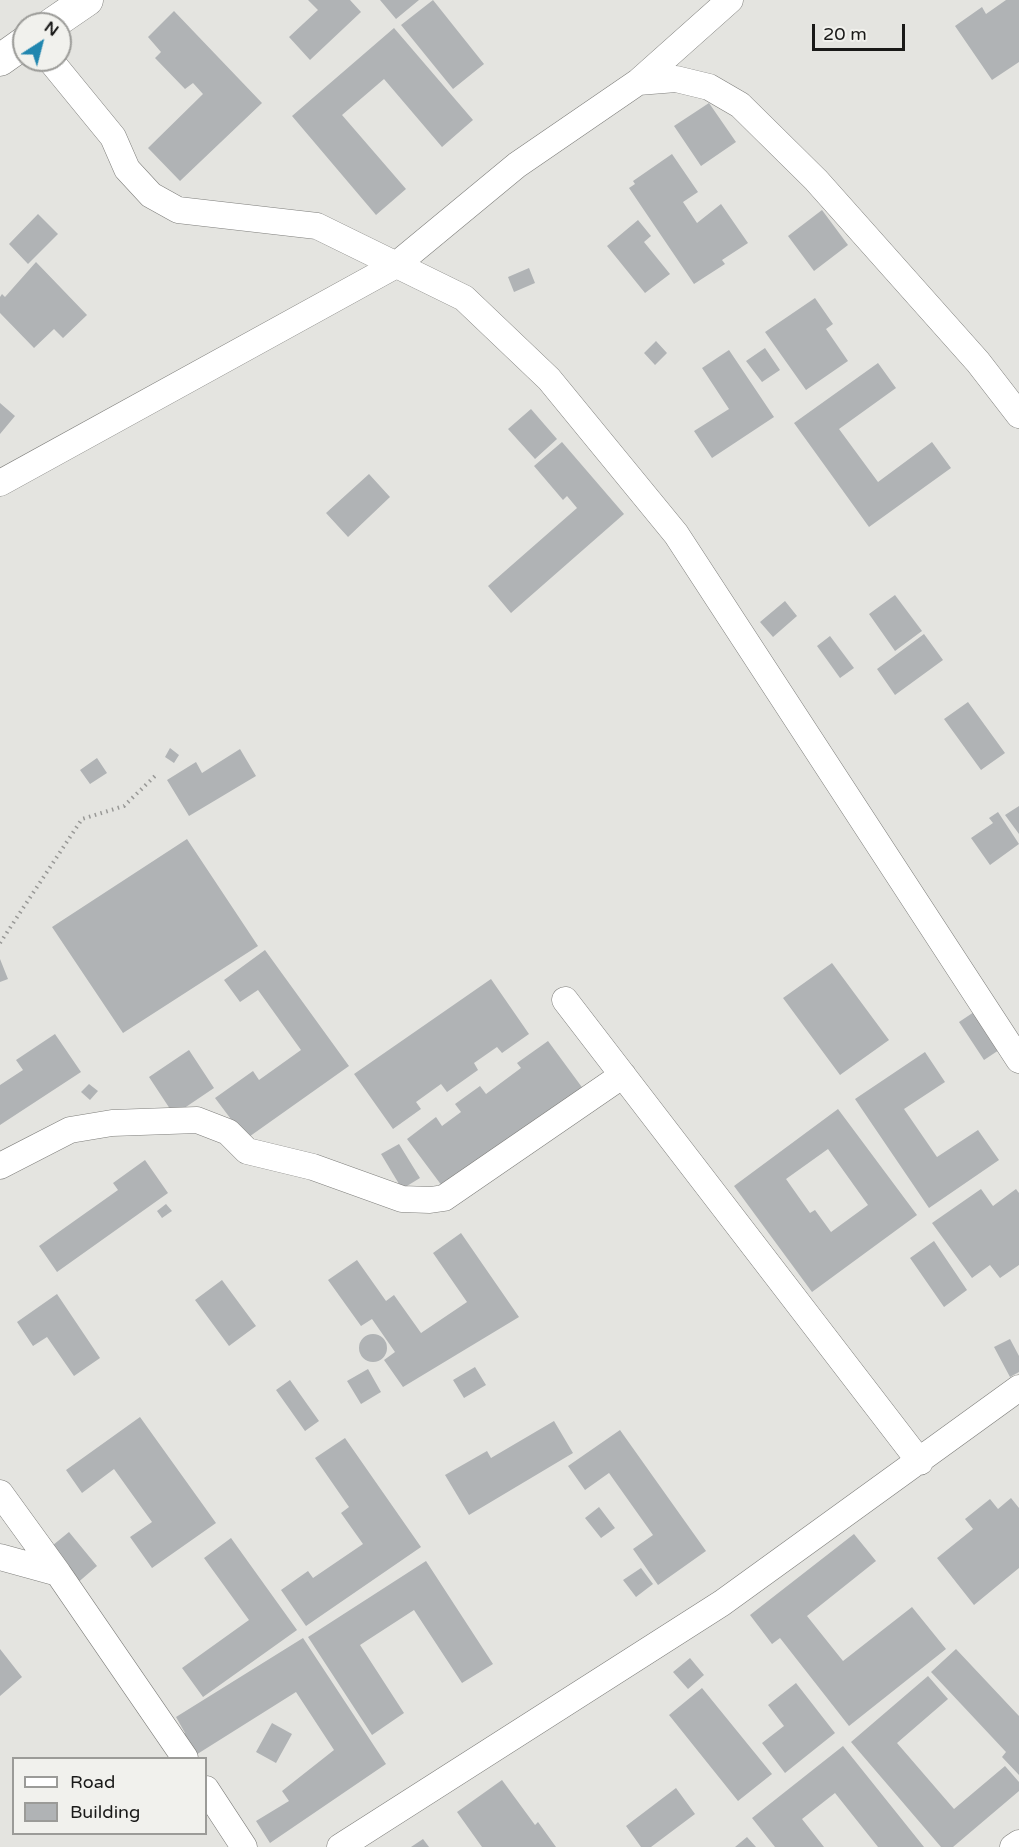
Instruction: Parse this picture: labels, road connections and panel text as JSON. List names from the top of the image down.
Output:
{
  "legend": ["Road", "Building"],
  "scale_bar": "20 m",
  "north": "top right"
}
